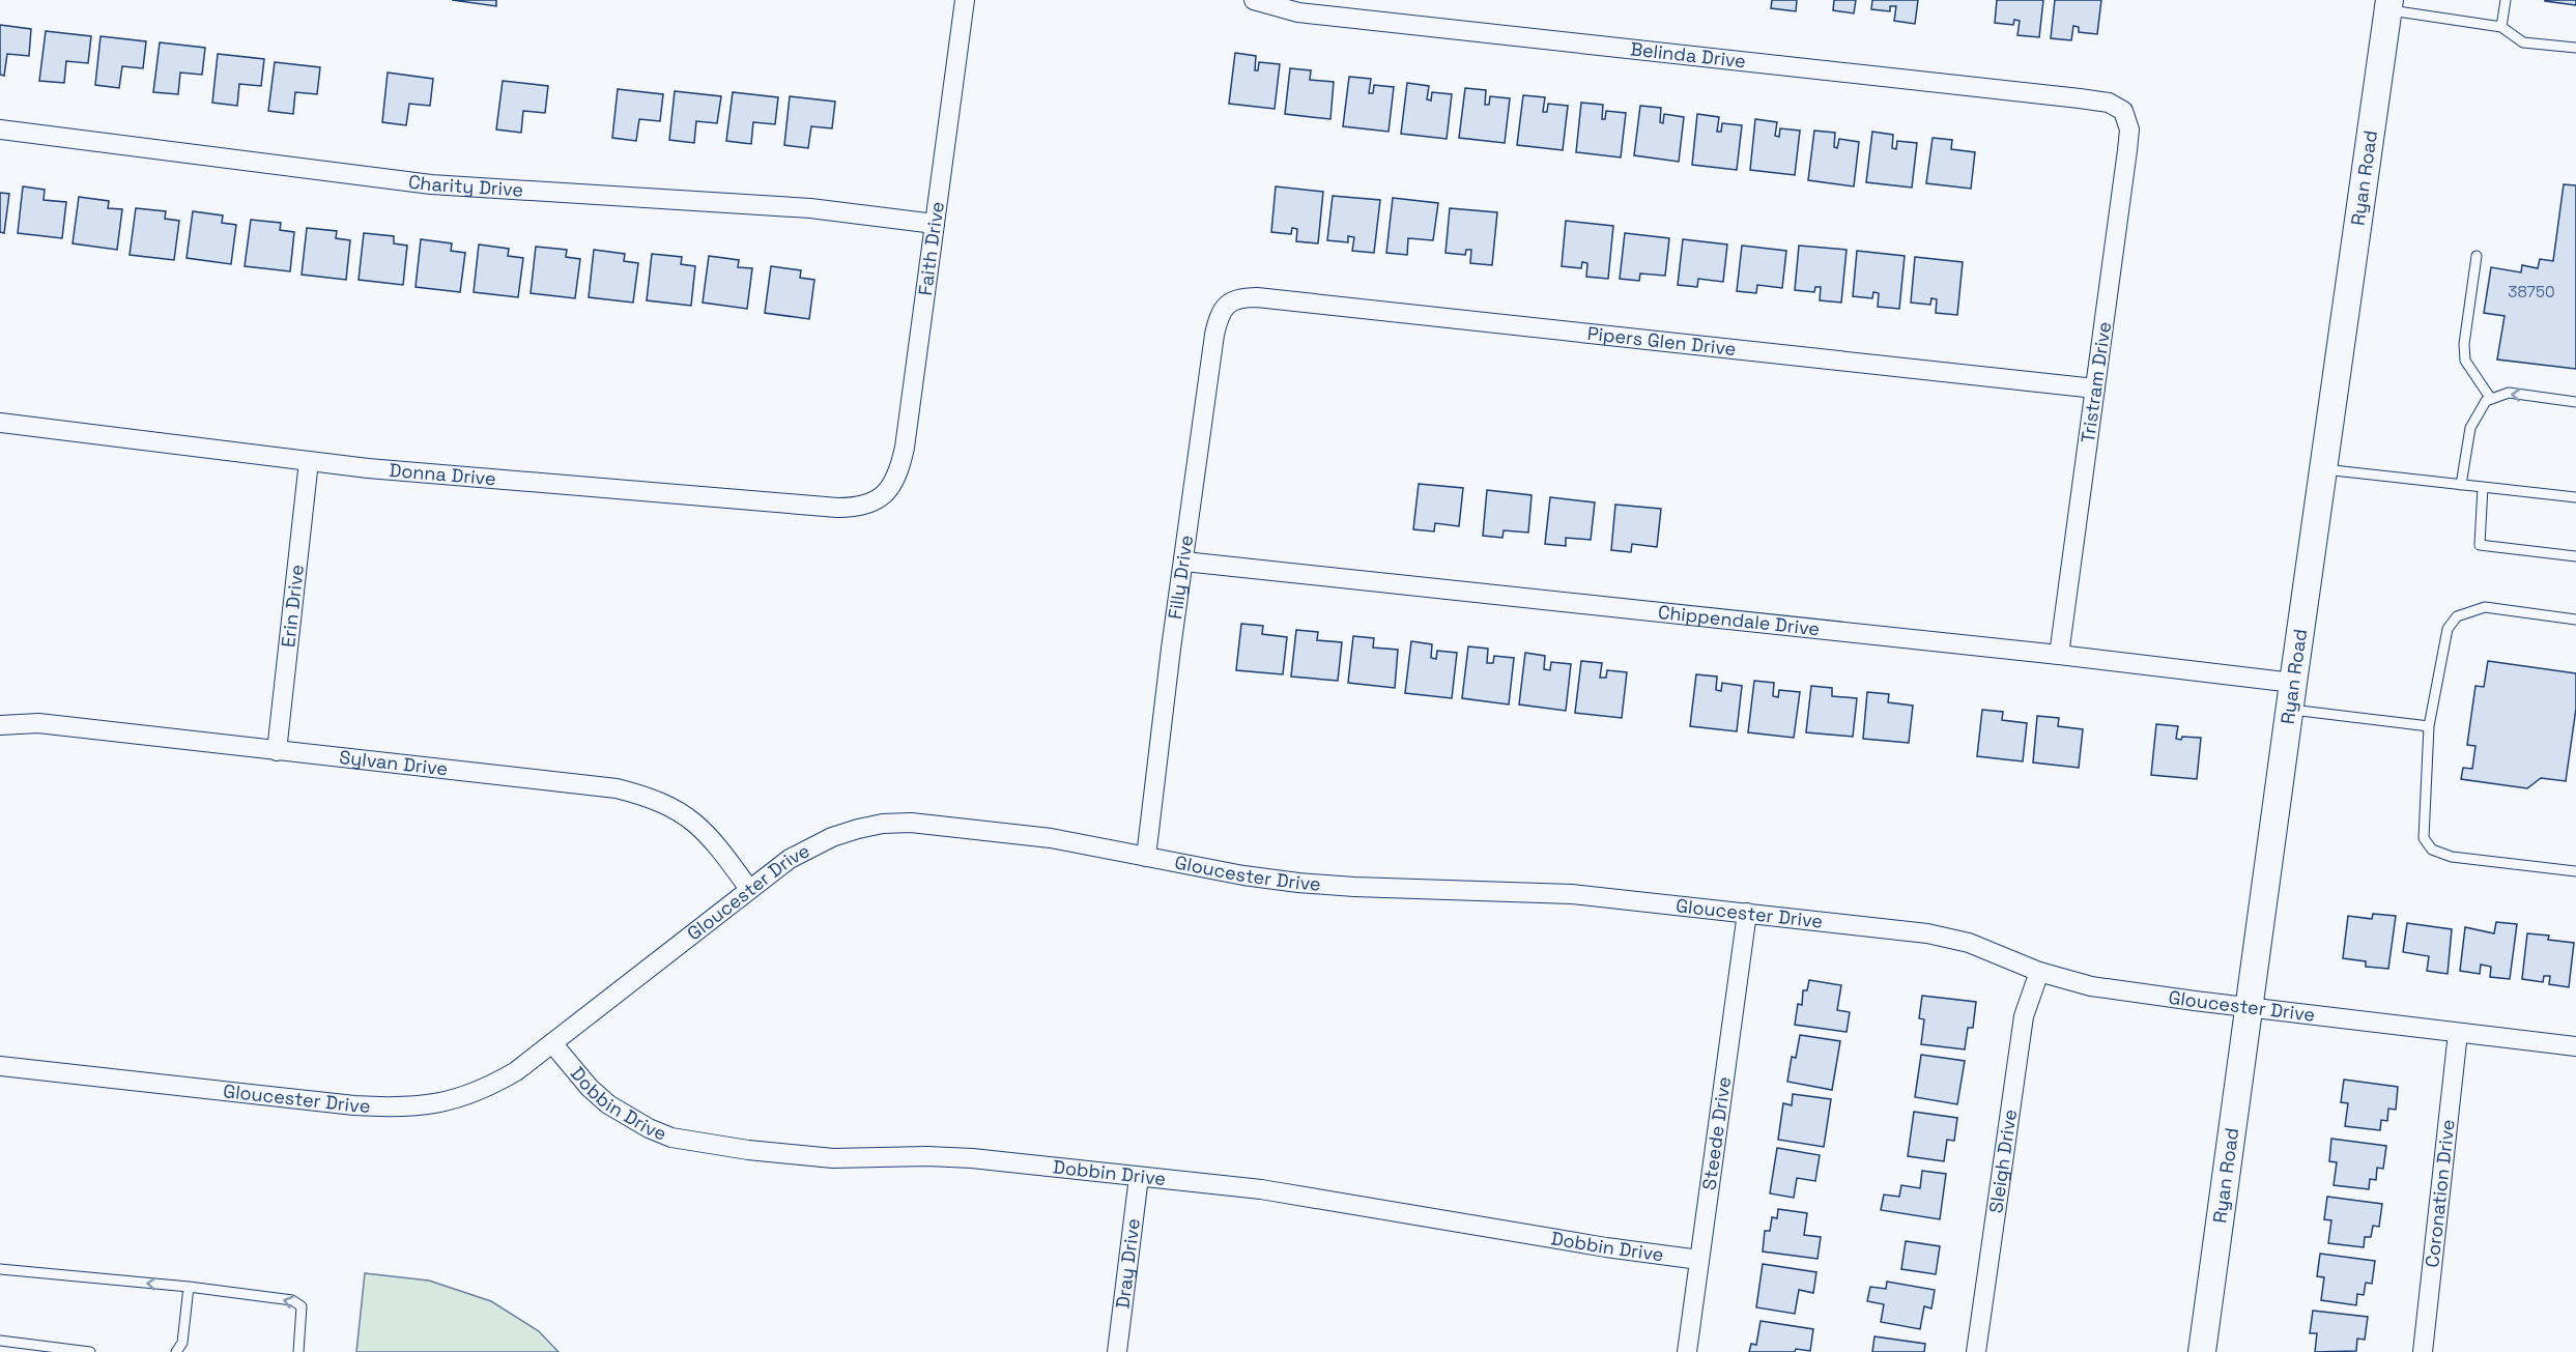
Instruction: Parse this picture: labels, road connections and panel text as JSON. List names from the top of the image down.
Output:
{
  "streets": {
    "main road": ["Ryan Road"],
    "street": [
      "Belinda Drive",
      "Charity Drive",
      "Faith Drive",
      "Pipers Glen Drive",
      "Tristram Drive",
      "Donna Drive",
      "Filly Drive",
      "Erin Drive",
      "Chippendale Drive",
      "Sylvan Drive",
      "Gloucester Drive",
      "Dobbin Drive",
      "Steede Drive",
      "Sleigh Drive",
      "Coronation Drive",
      "Dray Drive"
    ]
  },
  "crossings": [
    ["Belinda Drive", "Tristram Drive"],
    ["Ryan Road", "Chippendale Drive"],
    ["Ryan Road", "Gloucester Drive"],
    ["Charity Drive", "Faith Drive"],
    ["Faith Drive", "Donna Drive"],
    ["Pipers Glen Drive", "Tristram Drive"],
    ["Pipers Glen Drive", "Filly Drive"],
    ["Tristram Drive", "Chippendale Drive"],
    ["Donna Drive", "Erin Drive"],
    ["Filly Drive", "Chippendale Drive"],
    ["Filly Drive", "Gloucester Drive"],
    ["Erin Drive", "Sylvan Drive"],
    ["Sylvan Drive", "Gloucester Drive"],
    ["Gloucester Drive", "Dobbin Drive"],
    ["Gloucester Drive", "Steede Drive"],
    ["Gloucester Drive", "Sleigh Drive"],
    ["Gloucester Drive", "Coronation Drive"],
    ["Dobbin Drive", "Steede Drive"],
    ["Dobbin Drive", "Dray Drive"]
  ],
  "house_numbers": ["38750"]
}
